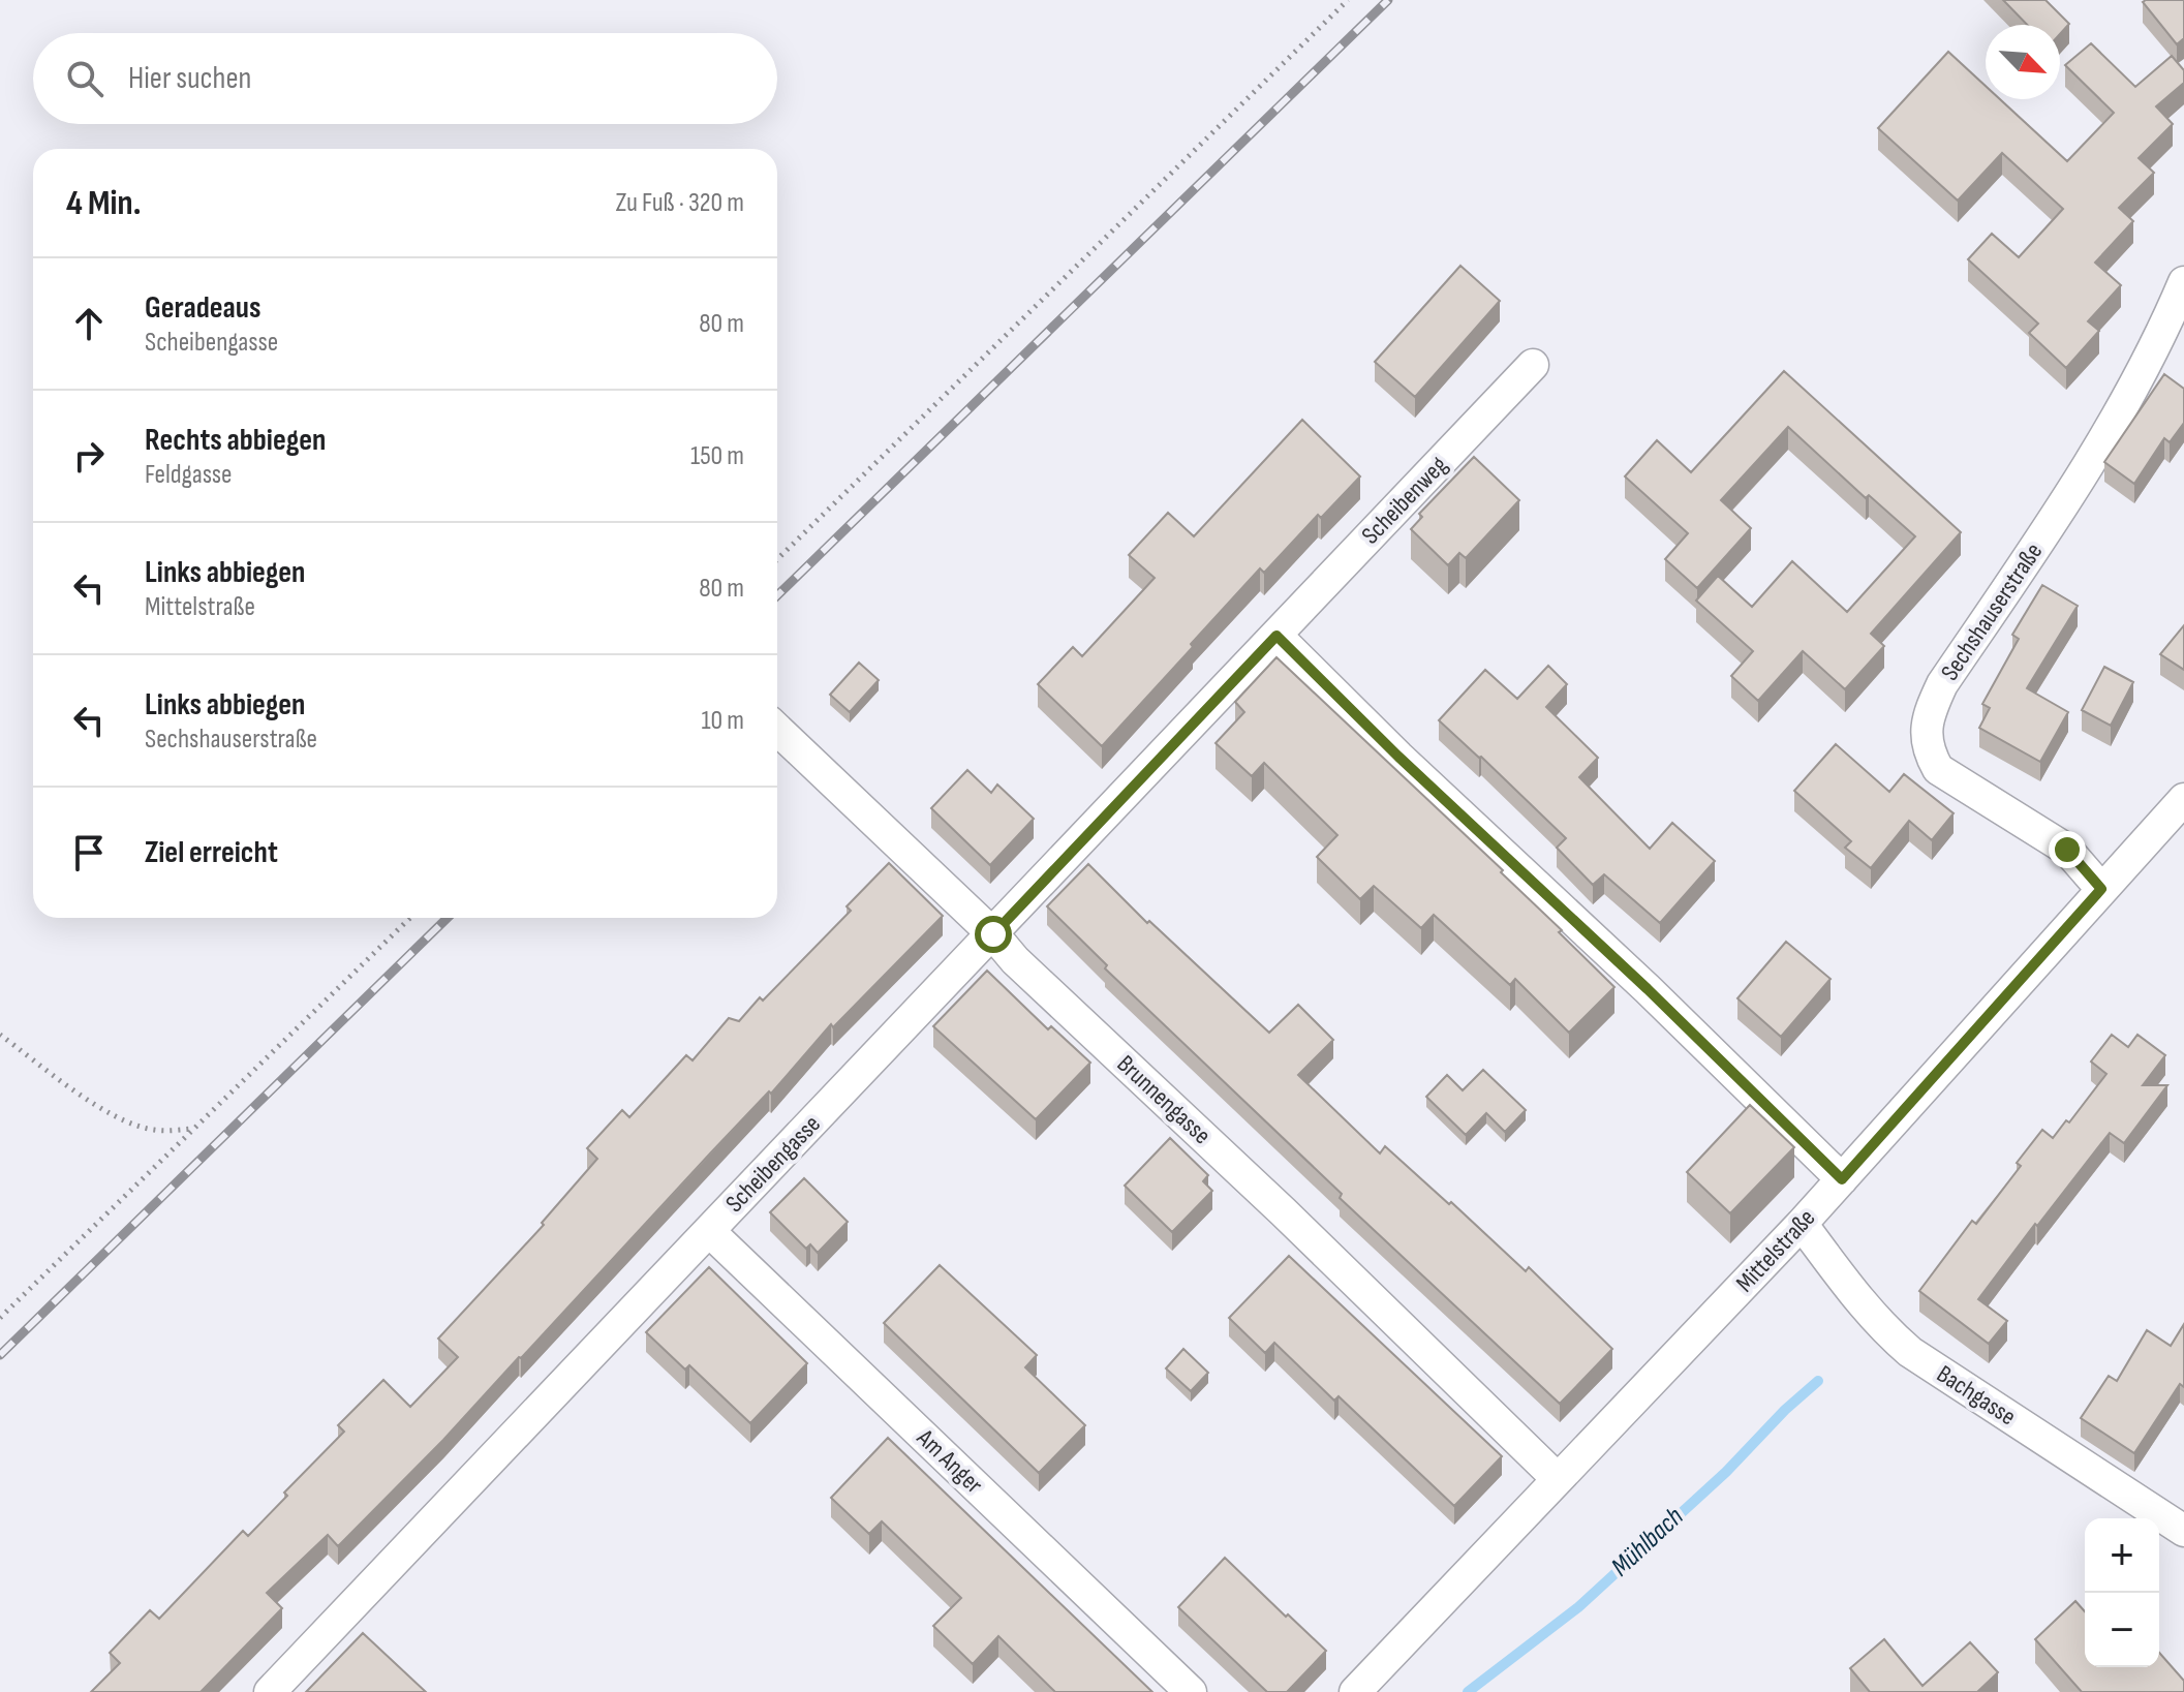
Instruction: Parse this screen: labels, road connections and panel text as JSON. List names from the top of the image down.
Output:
{
  "streets": {
    "street": [
      "Scheibenweg",
      "Sechshauserstraße",
      "Brunnengasse",
      "Scheibengasse",
      "Mittelstraße",
      "Bachgasse",
      "Am Anger"
    ]
  },
  "crossings": [
    ["Scheibenweg", "Scheibengasse"],
    ["Sechshauserstraße", "Mittelstraße"],
    ["Brunnengasse", "Scheibengasse"],
    ["Brunnengasse", "Mittelstraße"],
    ["Scheibengasse", "Am Anger"],
    ["Mittelstraße", "Bachgasse"]
  ],
  "water": ["Mühlbach"],
  "north": "bottom right",
  "page": {
    "search": "Hier suchen",
    "heading": ["4 Min.", "Zu Fuß · 320 m"],
    "list": [
      ["Geradeaus", "Scheibengasse", "80 m"],
      ["Rechts abbiegen", "Feldgasse", "150 m"],
      ["Links abbiegen", "Mittelstraße", "80 m"],
      ["Links abbiegen", "Sechshauserstraße", "10 m"],
      "Ziel erreicht"
    ],
    "map_buttons": ["+", "−"]
  }
}
